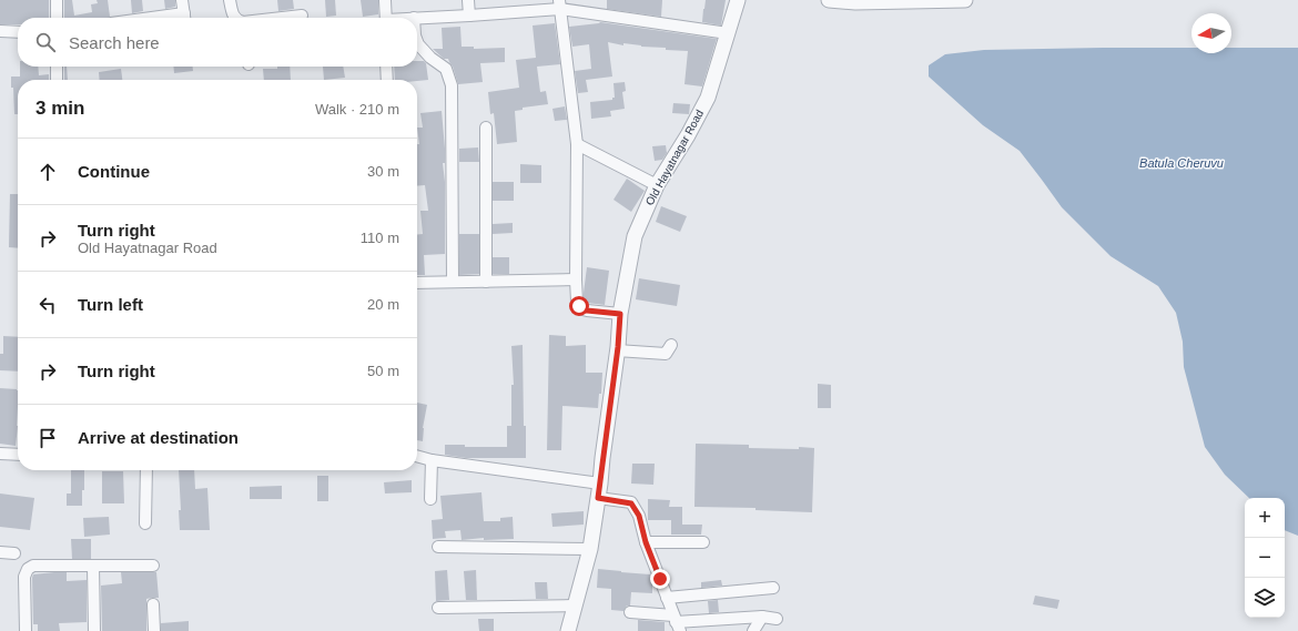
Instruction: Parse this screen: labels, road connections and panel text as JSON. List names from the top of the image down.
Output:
{
  "streets": {
    "street": ["Old Hayatnagar Road"]
  },
  "water": ["Batula Cheruvu"],
  "north": "left",
  "page": {
    "search": "Search here",
    "heading": ["3 min", "Walk · 210 m"],
    "list": [
      ["Continue", "30 m"],
      ["Turn right", "Old Hayatnagar Road", "110 m"],
      ["Turn left", "20 m"],
      ["Turn right", "50 m"],
      "Arrive at destination"
    ],
    "map_buttons": ["+", "−"]
  }
}
